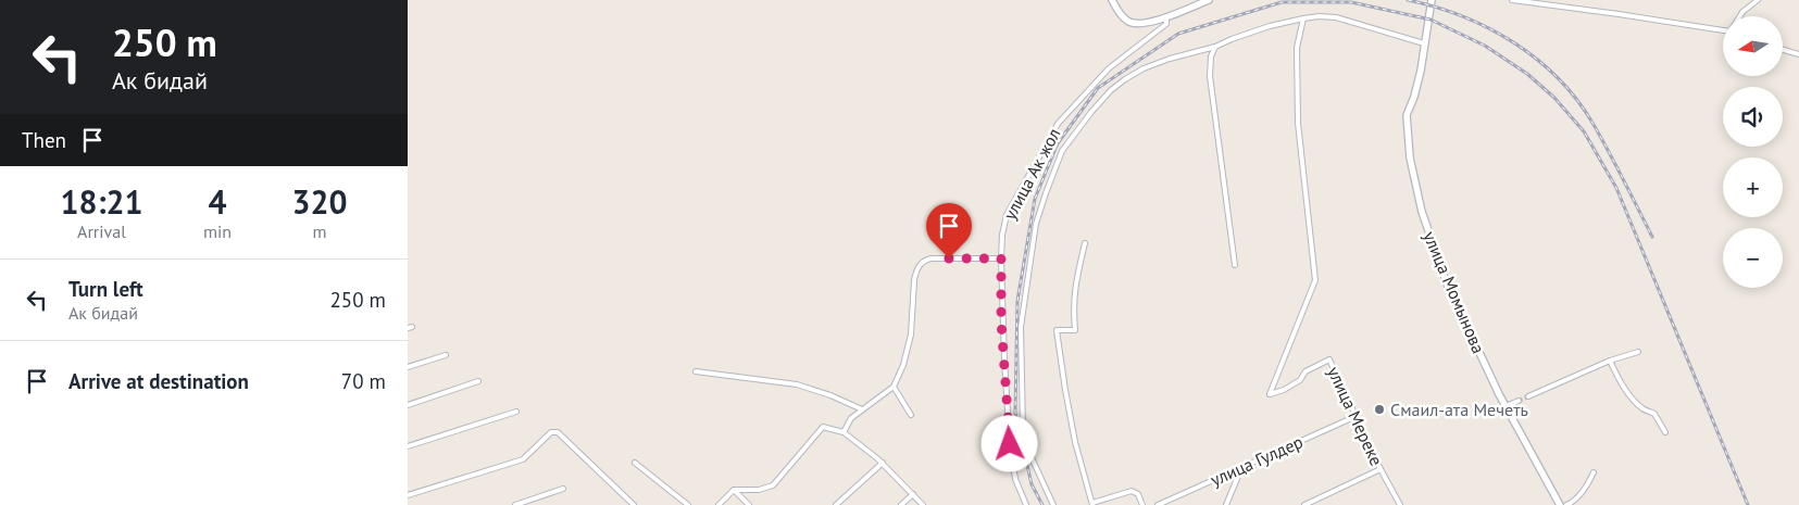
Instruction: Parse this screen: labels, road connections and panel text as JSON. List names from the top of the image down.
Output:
{
  "streets": {
    "main road": ["улица Момынова"],
    "street": ["улица Ак жол", "улица Мереке", "улица Гулдер"]
  },
  "crossings": [
    ["улица Мереке", "улица Гулдер"]
  ],
  "places": ["Смаил-ата Мечеть"],
  "north": "left",
  "page": {
    "turn": ["250 m", "Ак бидай"],
    "map_buttons": ["+", "−"],
    "then": "Then",
    "eta": [
      "18:21",
      "Arrival",
      "4",
      "min",
      "320",
      "m"
    ],
    "list": [
      {
        "name": "Turn left",
        "note": "Ак бидай",
        "value": "250 m"
      },
      {
        "name": "Arrive at destination",
        "value": "70 m"
      }
    ]
  }
}
